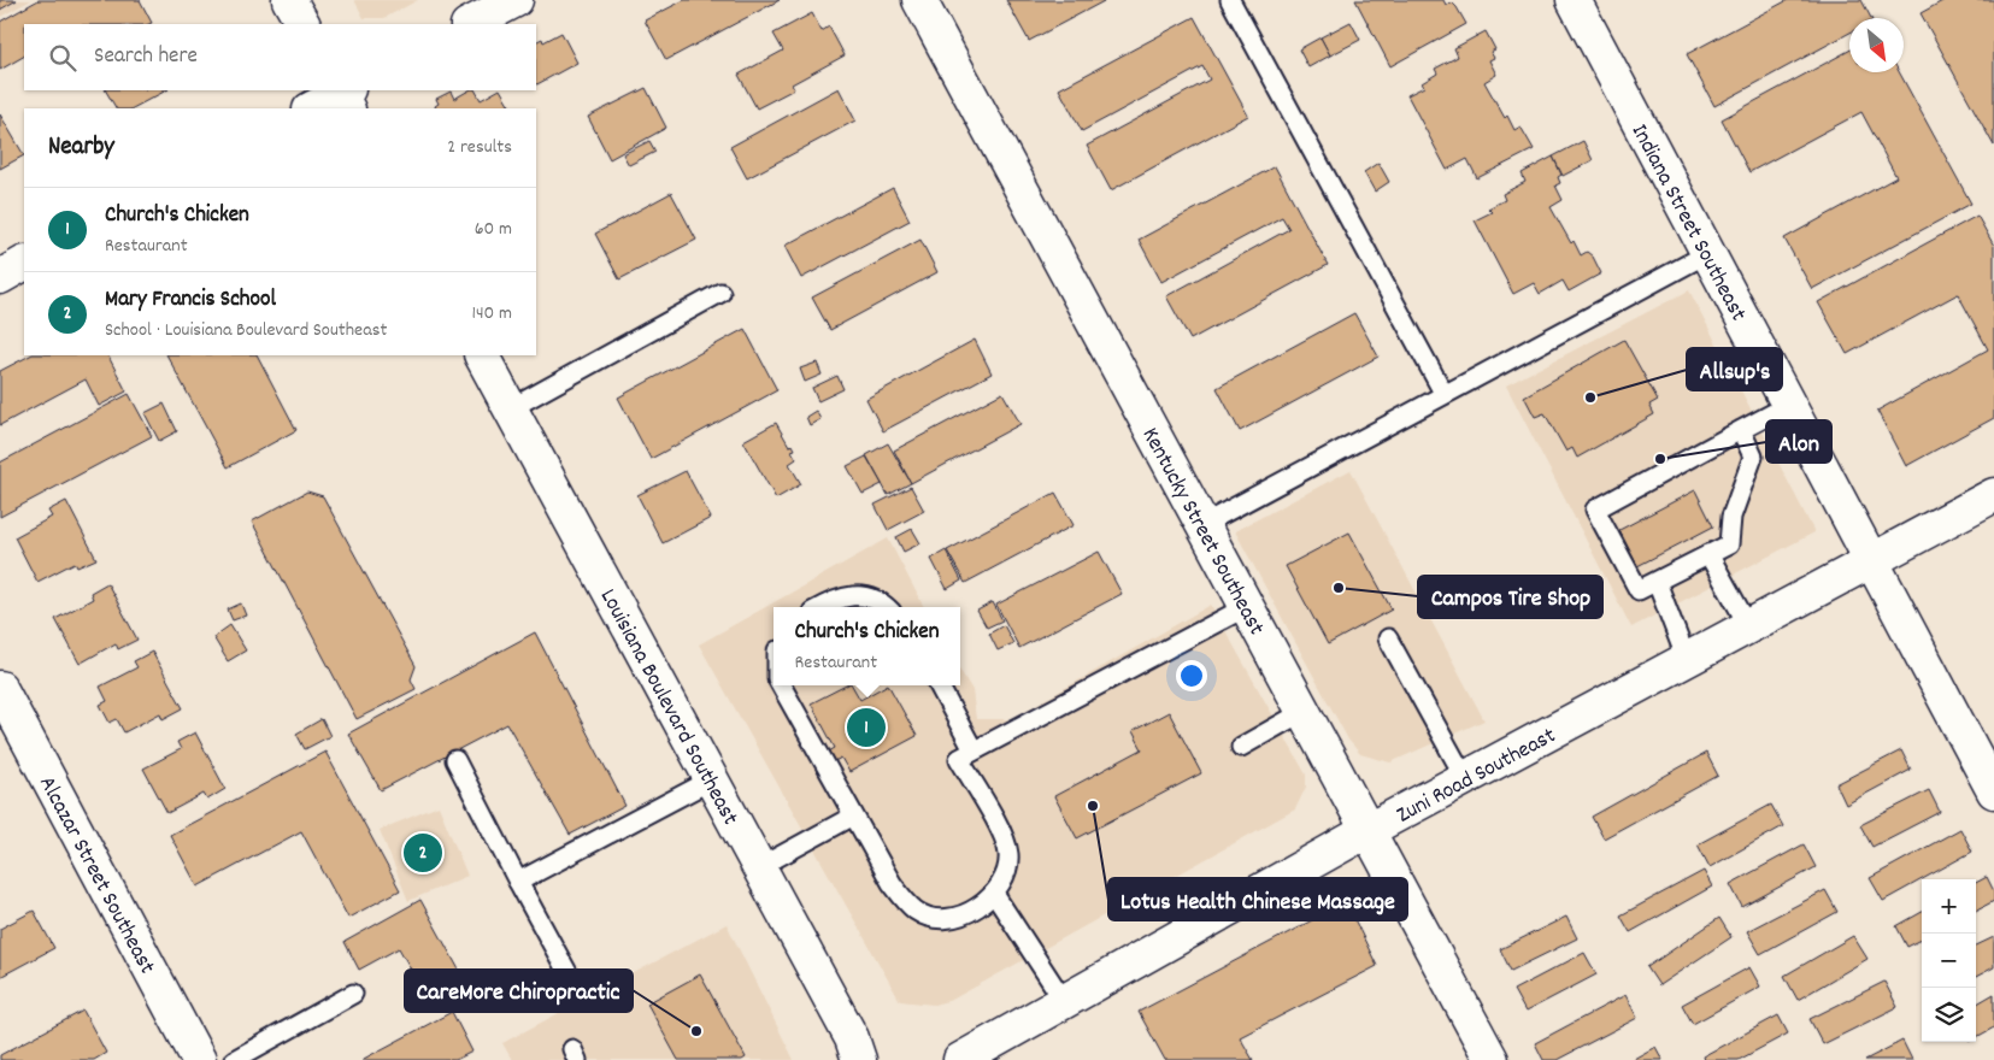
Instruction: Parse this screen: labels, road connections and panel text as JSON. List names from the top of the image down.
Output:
{
  "streets": {
    "street": [
      "Indiana Street Southeast",
      "Kentucky Street Southeast",
      "Louisiana Boulevard Southeast",
      "Zuni Road Southeast",
      "Alcazar Street Southeast"
    ]
  },
  "crossings": [
    ["Indiana Street Southeast", "Zuni Road Southeast"],
    ["Kentucky Street Southeast", "Zuni Road Southeast"]
  ],
  "places": [
    "Allsup's",
    "Alon",
    "Campos Tire Shop",
    "Lotus Health Chinese Massage",
    "CareMore Chiropractic"
  ],
  "north": "bottom right",
  "page": {
    "search": "Search here",
    "heading": ["Nearby", "2 results"],
    "list": [
      {
        "mark": "1",
        "name": "Church's Chicken",
        "note": "Restaurant",
        "value": "60 m"
      },
      {
        "mark": "2",
        "name": "Mary Francis School",
        "note": "School · Louisiana Boulevard Southeast",
        "value": "140 m"
      }
    ],
    "popup": ["Church's Chicken", "Restaurant"],
    "pins": ["1", "2"],
    "map_buttons": ["+", "−"]
  }
}
